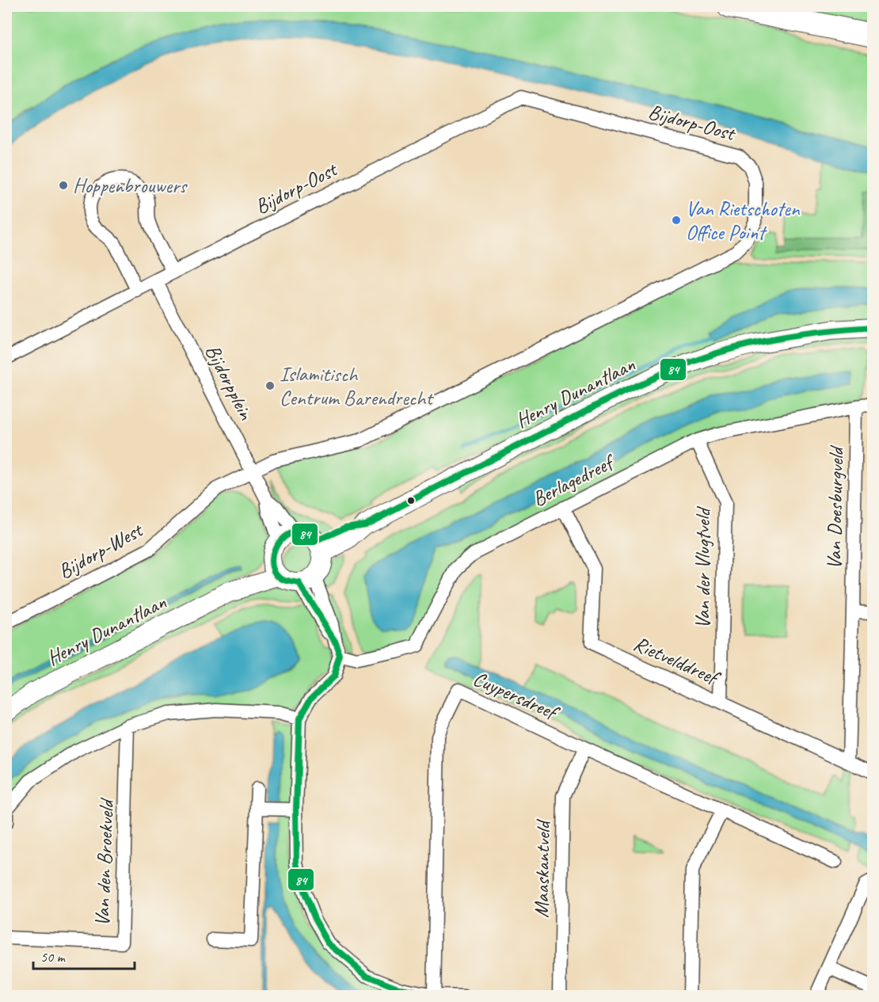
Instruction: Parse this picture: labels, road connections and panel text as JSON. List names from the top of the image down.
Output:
{
  "streets": {
    "main road": ["Henry Dunantlaan"],
    "street": [
      "Bijdorp-Oost",
      "Bijdorpplein",
      "Berlagedreef",
      "Van Doesburgveld",
      "Bijdorp-West",
      "Van der Vlugtveld",
      "Rietvelddreef",
      "Cuypersdreef",
      "Van den Broekveld",
      "Maaskantveld"
    ]
  },
  "crossings": [
    ["Bijdorp-Oost", "Bijdorpplein"],
    ["Bijdorp-Oost", "Bijdorp-West"],
    ["Bijdorpplein", "Henry Dunantlaan"],
    ["Bijdorpplein", "Bijdorp-West"],
    ["Berlagedreef", "Van Doesburgveld"],
    ["Berlagedreef", "Van der Vlugtveld"],
    ["Berlagedreef", "Rietvelddreef"],
    ["Van Doesburgveld", "Rietvelddreef"],
    ["Van der Vlugtveld", "Rietvelddreef"],
    ["Cuypersdreef", "Maaskantveld"]
  ],
  "places": ["Hoppenbrouwers", "Van Rietschoten Office Point", "Islamitisch Centrum Barendrecht"],
  "lines": ["transit line 84"],
  "scale_bar": "50 m"
}
